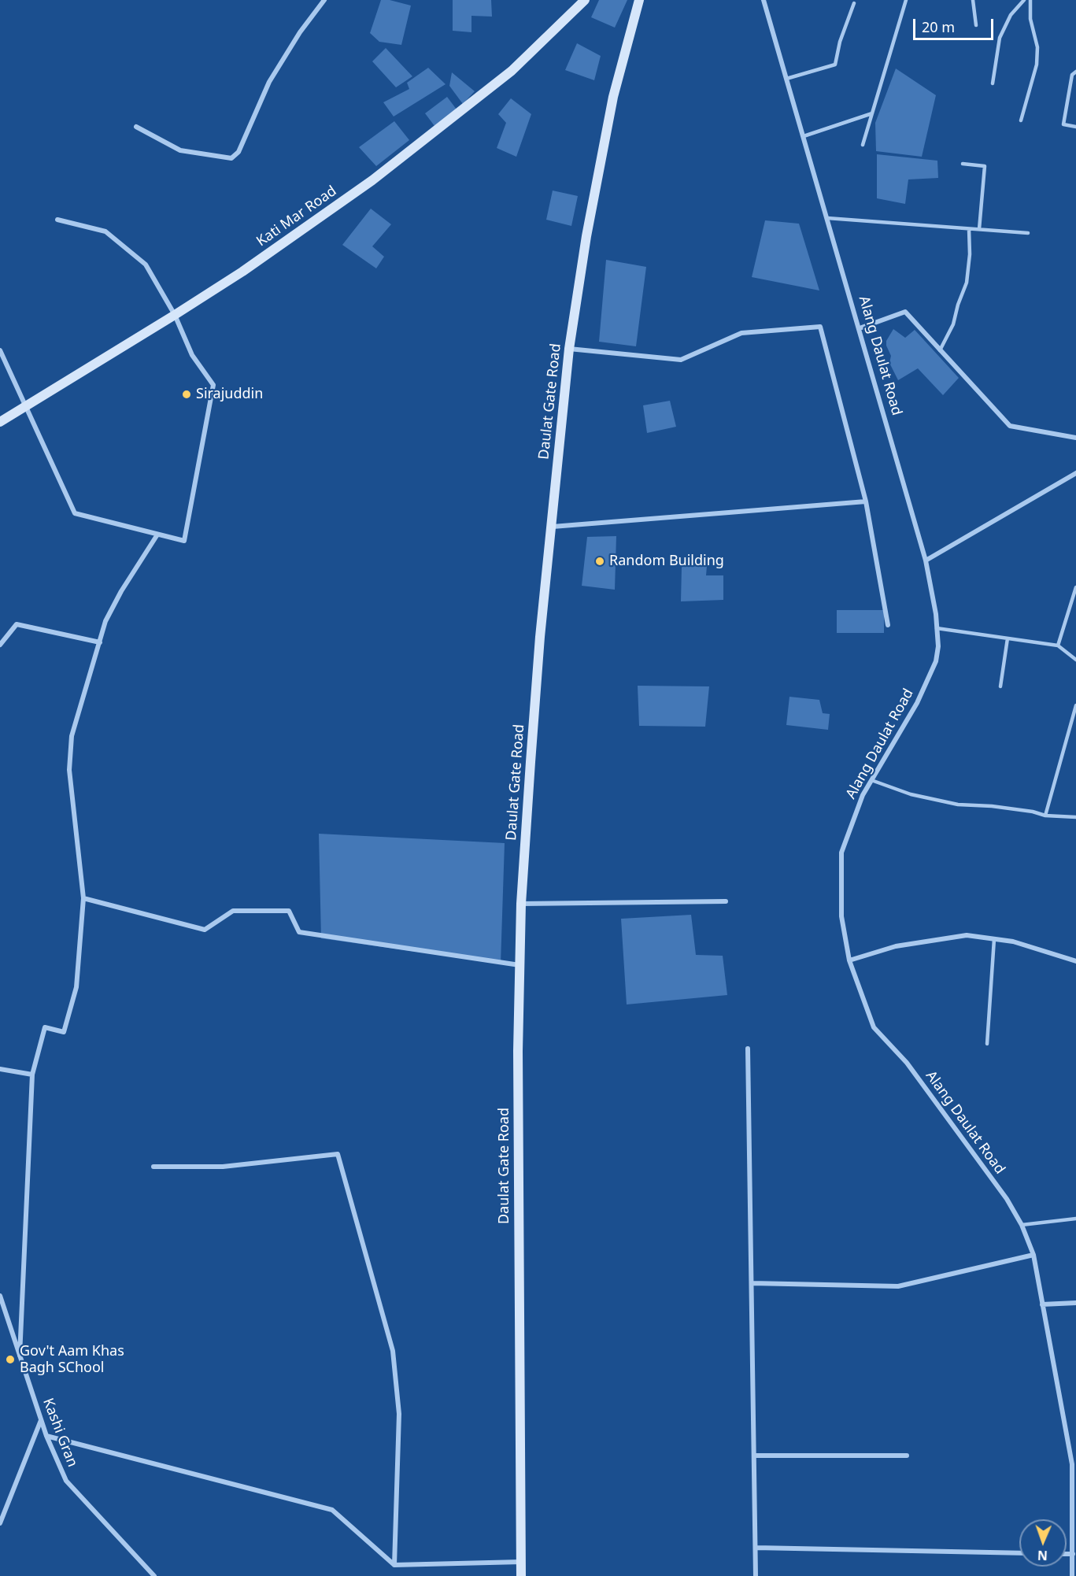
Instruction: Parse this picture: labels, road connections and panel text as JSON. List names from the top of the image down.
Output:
{
  "streets": {
    "main road": ["Kati Mar Road", "Daulat Gate Road"],
    "street": ["Alang Daulat Road", "Kashi Gran"]
  },
  "places": ["Sirajuddin", "Random Building", "Gov't Aam Khas Bagh SChool"],
  "scale_bar": "20 m",
  "north": "bottom"
}
